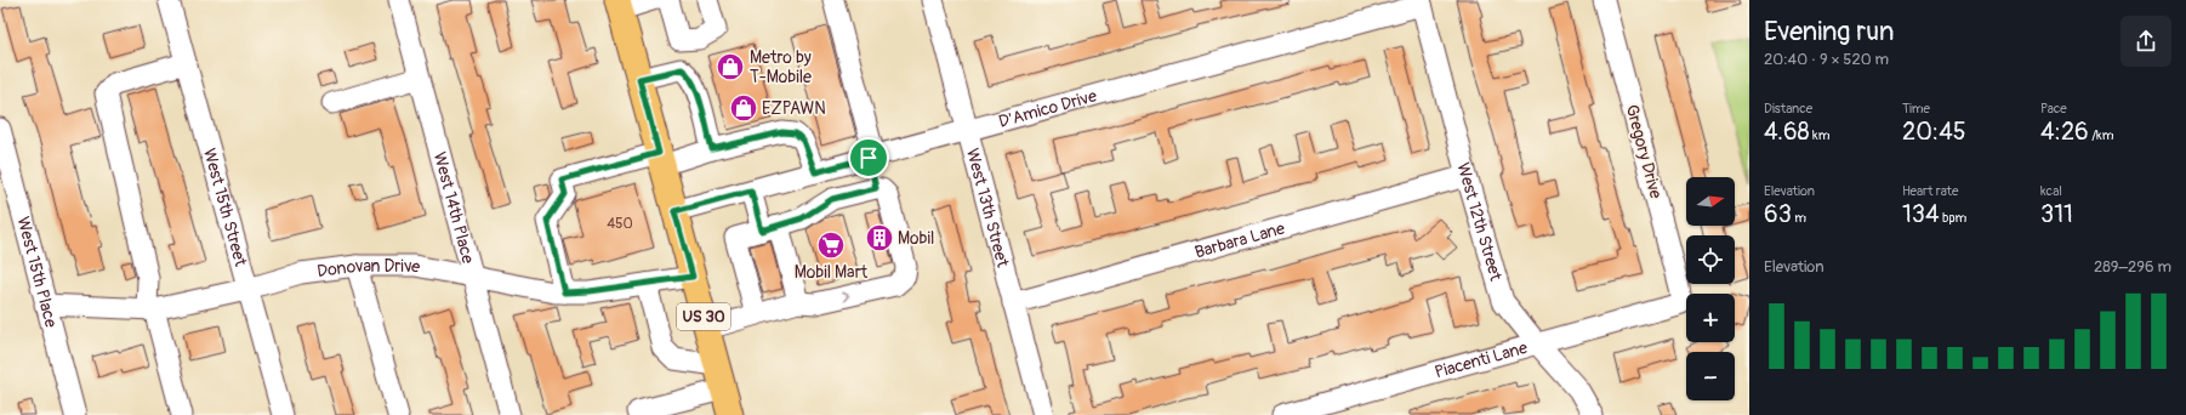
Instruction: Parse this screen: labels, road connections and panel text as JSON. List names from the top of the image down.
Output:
{
  "streets": {
    "main road": ["US 30"],
    "street": [
      "D'Amico Drive",
      "Gregory Drive",
      "West 15th Street",
      "West 14th Place",
      "West 13th Street",
      "West 12th Street",
      "Barbara Lane",
      "Donovan Drive",
      "West 15th Place",
      "Piacenti Lane"
    ]
  },
  "crossings": [
    ["D'Amico Drive", "West 13th Street"],
    ["D'Amico Drive", "West 12th Street"],
    ["D'Amico Drive", "US 30"],
    ["Gregory Drive", "Piacenti Lane"],
    ["West 15th Street", "Donovan Drive"],
    ["West 14th Place", "Donovan Drive"],
    ["West 13th Street", "Barbara Lane"],
    ["West 12th Street", "Barbara Lane"],
    ["West 12th Street", "Piacenti Lane"],
    ["Donovan Drive", "West 15th Place"],
    ["Donovan Drive", "US 30"]
  ],
  "places": {
    "shop": ["Metro by T-Mobile", "EZPAWN"],
    "building": ["Mobil"],
    "supermarket": ["Mobil Mart"]
  },
  "house_numbers": ["450"],
  "north": "right",
  "page": {
    "heading": ["Evening run", "20:40 · 9 × 520 m"],
    "stats": [
      ["Distance", "4.68 km"],
      ["Time", "20:45"],
      ["Pace", "4:26 /km"],
      ["Elevation", "63 m"],
      ["Heart rate", "134 bpm"],
      ["kcal", "311"]
    ],
    "map_buttons": ["+", "−"],
    "chart": ["Elevation", "289–296 m"]
  }
}
